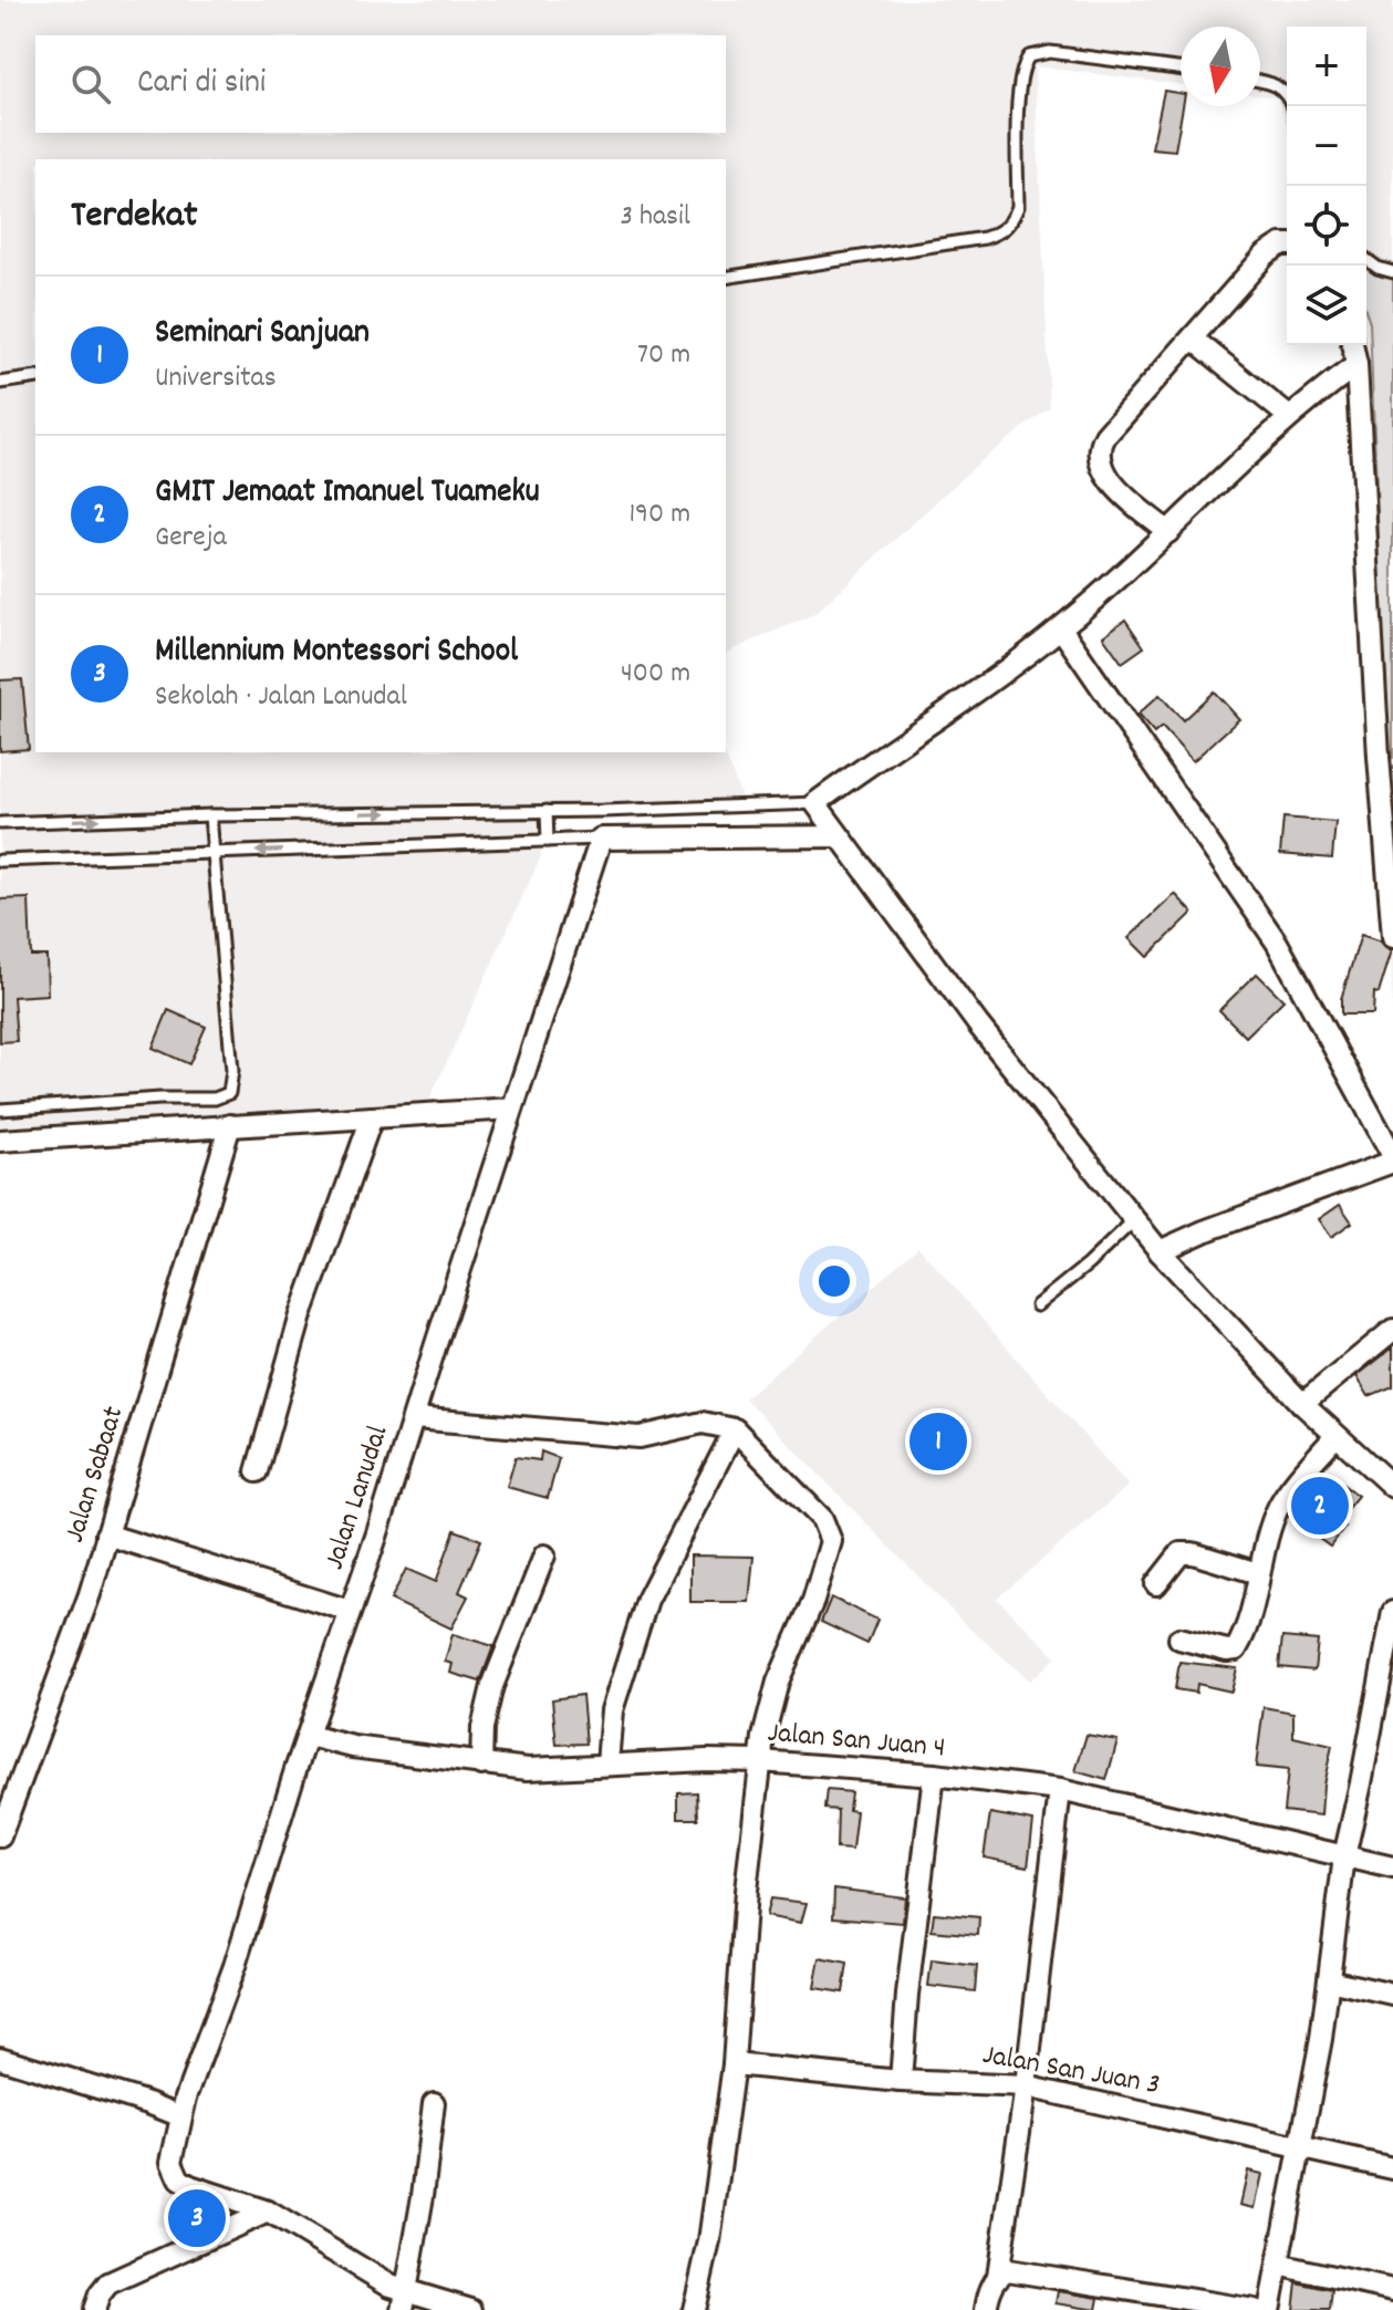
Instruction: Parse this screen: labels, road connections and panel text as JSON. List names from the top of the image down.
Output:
{
  "streets": {
    "street": [
      "Jalan Sabaat",
      "Jalan Lanudal",
      "Jalan San Juan 4",
      "Jalan San Juan 3"
    ]
  },
  "crossings": [
    ["Jalan Lanudal", "Jalan San Juan 4"]
  ],
  "north": "bottom",
  "page": {
    "map_buttons": ["+", "−"],
    "search": "Cari di sini",
    "heading": ["Terdekat", "3 hasil"],
    "list": [
      {
        "mark": "1",
        "name": "Seminari Sanjuan",
        "note": "Universitas",
        "value": "70 m"
      },
      {
        "mark": "2",
        "name": "GMIT Jemaat Imanuel Tuameku",
        "note": "Gereja",
        "value": "190 m"
      },
      {
        "mark": "3",
        "name": "Millennium Montessori School",
        "note": "Sekolah · Jalan Lanudal",
        "value": "400 m"
      }
    ],
    "pins": ["1", "2", "3"]
  }
}
